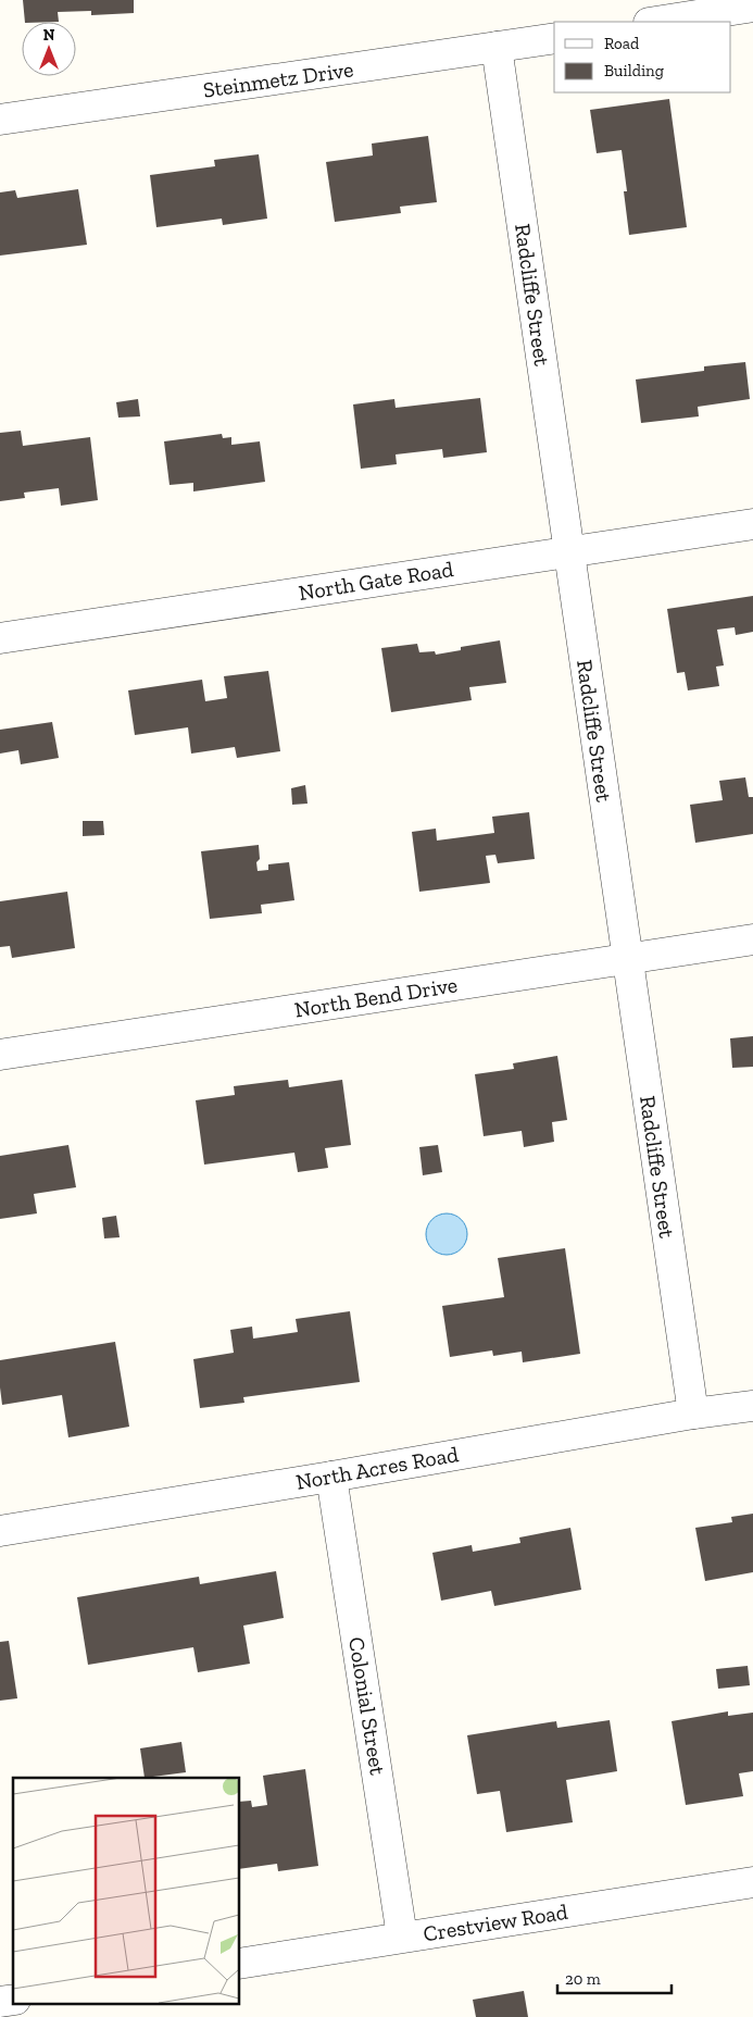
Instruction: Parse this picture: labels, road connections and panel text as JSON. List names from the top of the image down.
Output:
{
  "streets": {
    "street": [
      "Steinmetz Drive",
      "Radcliffe Street",
      "North Gate Road",
      "North Bend Drive",
      "North Acres Road",
      "Colonial Street",
      "Crestview Road"
    ]
  },
  "crossings": [
    ["Steinmetz Drive", "Radcliffe Street"],
    ["Radcliffe Street", "North Gate Road"],
    ["Radcliffe Street", "North Bend Drive"],
    ["Radcliffe Street", "North Acres Road"],
    ["North Acres Road", "Colonial Street"],
    ["Colonial Street", "Crestview Road"]
  ],
  "legend": ["Road", "Building"],
  "scale_bar": "20 m",
  "north": "top"
}
